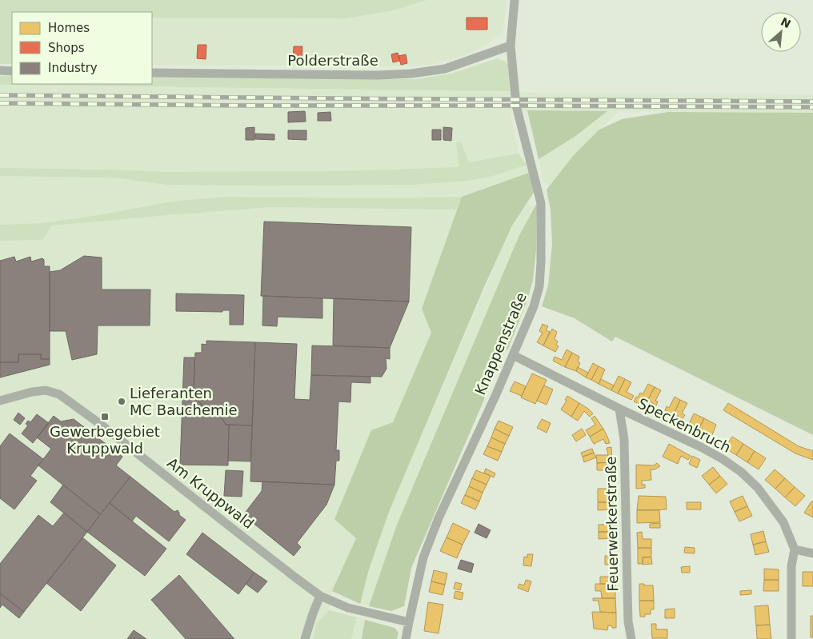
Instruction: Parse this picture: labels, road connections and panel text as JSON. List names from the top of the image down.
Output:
{
  "streets": {
    "street": [
      "Polderstraße",
      "Knappenstraße",
      "Speckenbruch",
      "Am Kruppwald",
      "Feuerwerkerstraße"
    ]
  },
  "crossings": [
    ["Polderstraße", "Knappenstraße"],
    ["Knappenstraße", "Speckenbruch"],
    ["Knappenstraße", "Am Kruppwald"],
    ["Speckenbruch", "Feuerwerkerstraße"]
  ],
  "places": {
    "other": ["Lieferanten MC Bauchemie"],
    "transit": ["Gewerbegebiet Kruppwald"]
  },
  "legend": ["Homes", "Shops", "Industry"],
  "north": "top right"
}
